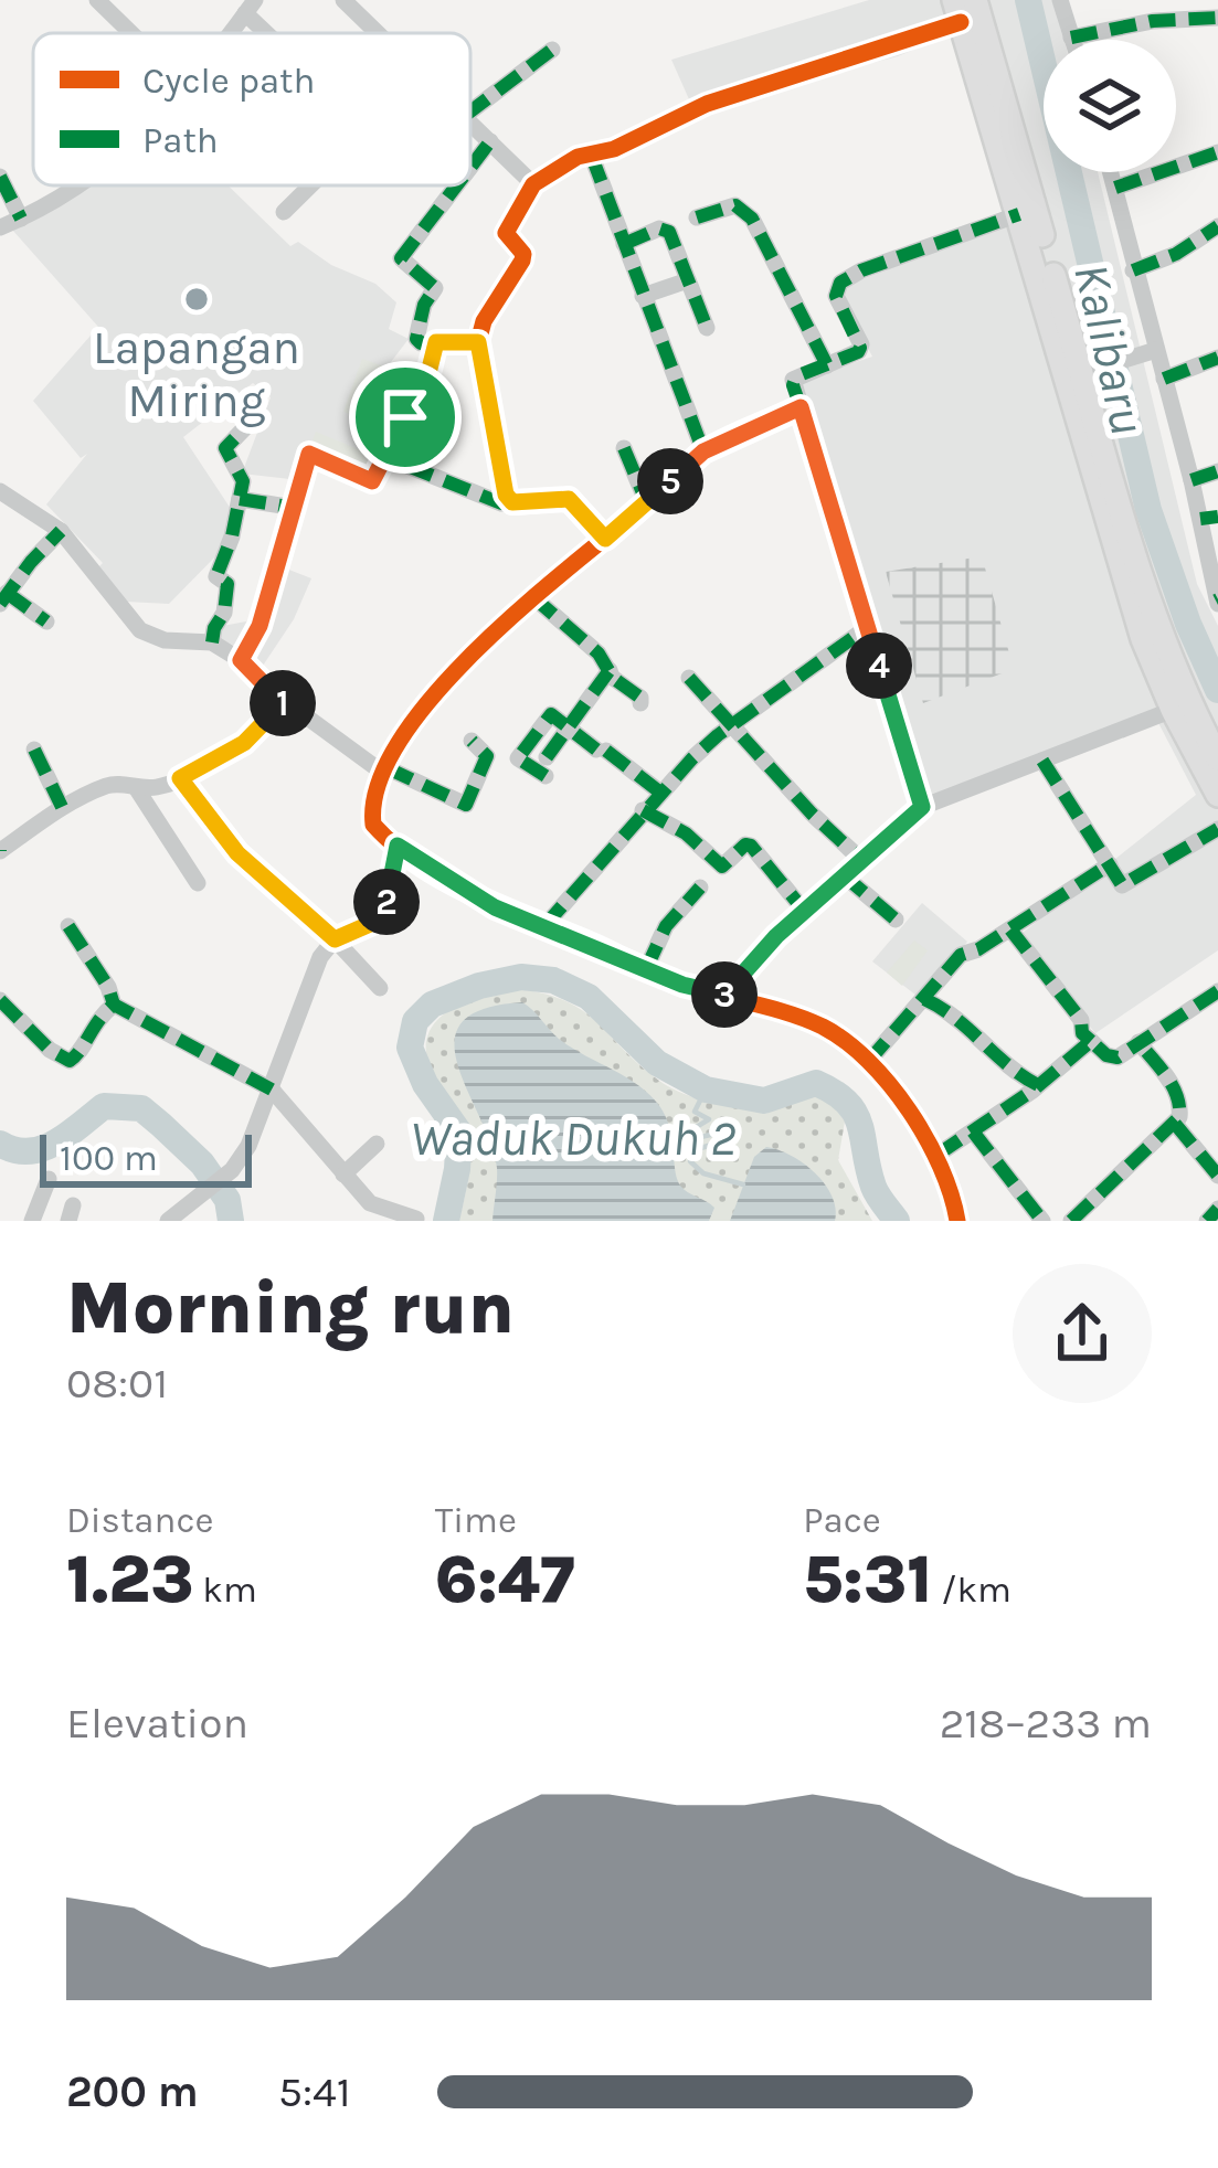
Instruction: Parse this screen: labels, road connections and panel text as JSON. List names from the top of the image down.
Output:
{
  "water": ["Kalibaru", "Waduk Dukuh 2"],
  "places": ["Lapangan Miring"],
  "legend": ["Cycle path", "Path"],
  "scale_bar": "100 m",
  "page": {
    "pins": [
      "5",
      "4",
      "1",
      "2",
      "3"
    ],
    "scale": "100 m",
    "heading": ["Morning run", "08:01"],
    "stats": [
      ["Distance", "1.23 km"],
      ["Time", "6:47"],
      ["Pace", "5:31 /km"]
    ],
    "chart": ["Elevation", "218–233 m"],
    "list": [
      {
        "name": "200 m",
        "note": "5:41"
      }
    ]
  }
}
